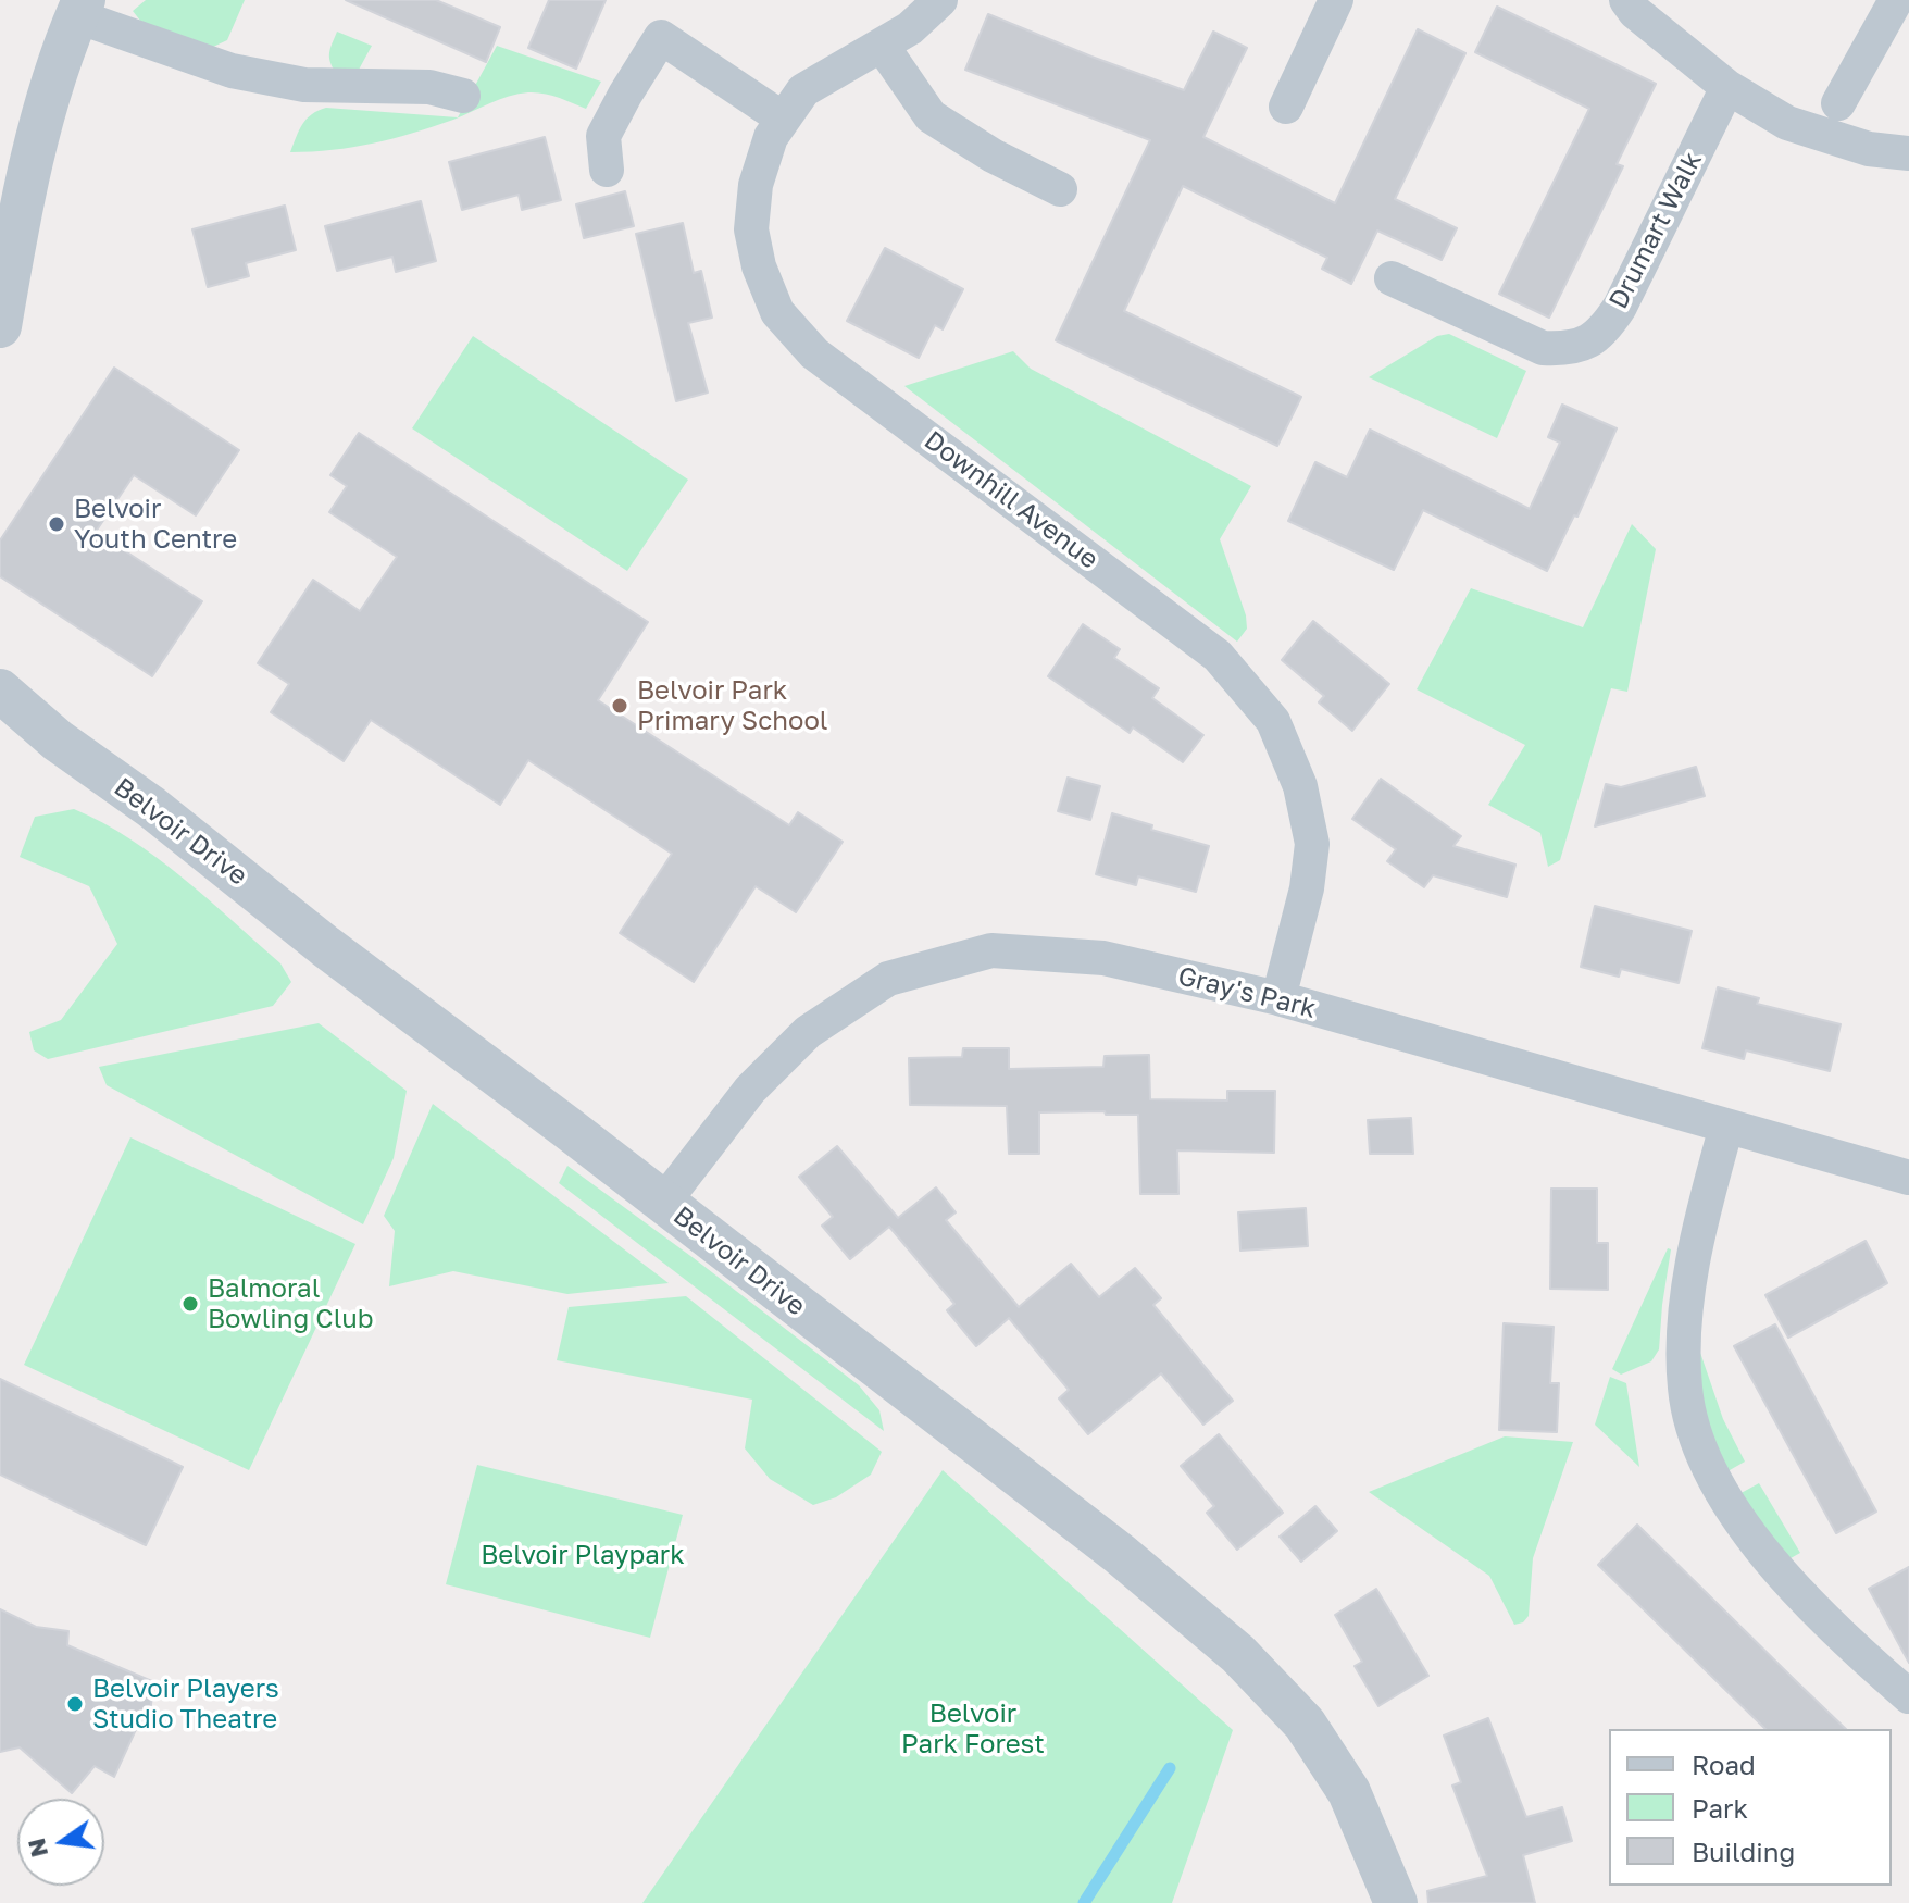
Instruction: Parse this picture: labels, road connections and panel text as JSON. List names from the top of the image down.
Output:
{
  "streets": {
    "street": [
      "Drumart Walk",
      "Downhill Avenue",
      "Belvoir Drive",
      "Gray's Park"
    ]
  },
  "crossings": [
    ["Downhill Avenue", "Gray's Park"],
    ["Belvoir Drive", "Gray's Park"]
  ],
  "parks": ["Belvoir Playpark", "Belvoir Park Forest"],
  "places": [
    "Belvoir Youth Centre",
    "Belvoir Park Primary School",
    "Balmoral Bowling Club",
    "Belvoir Players Studio Theatre"
  ],
  "legend": ["Road", "Park", "Building"],
  "north": "left"
}
